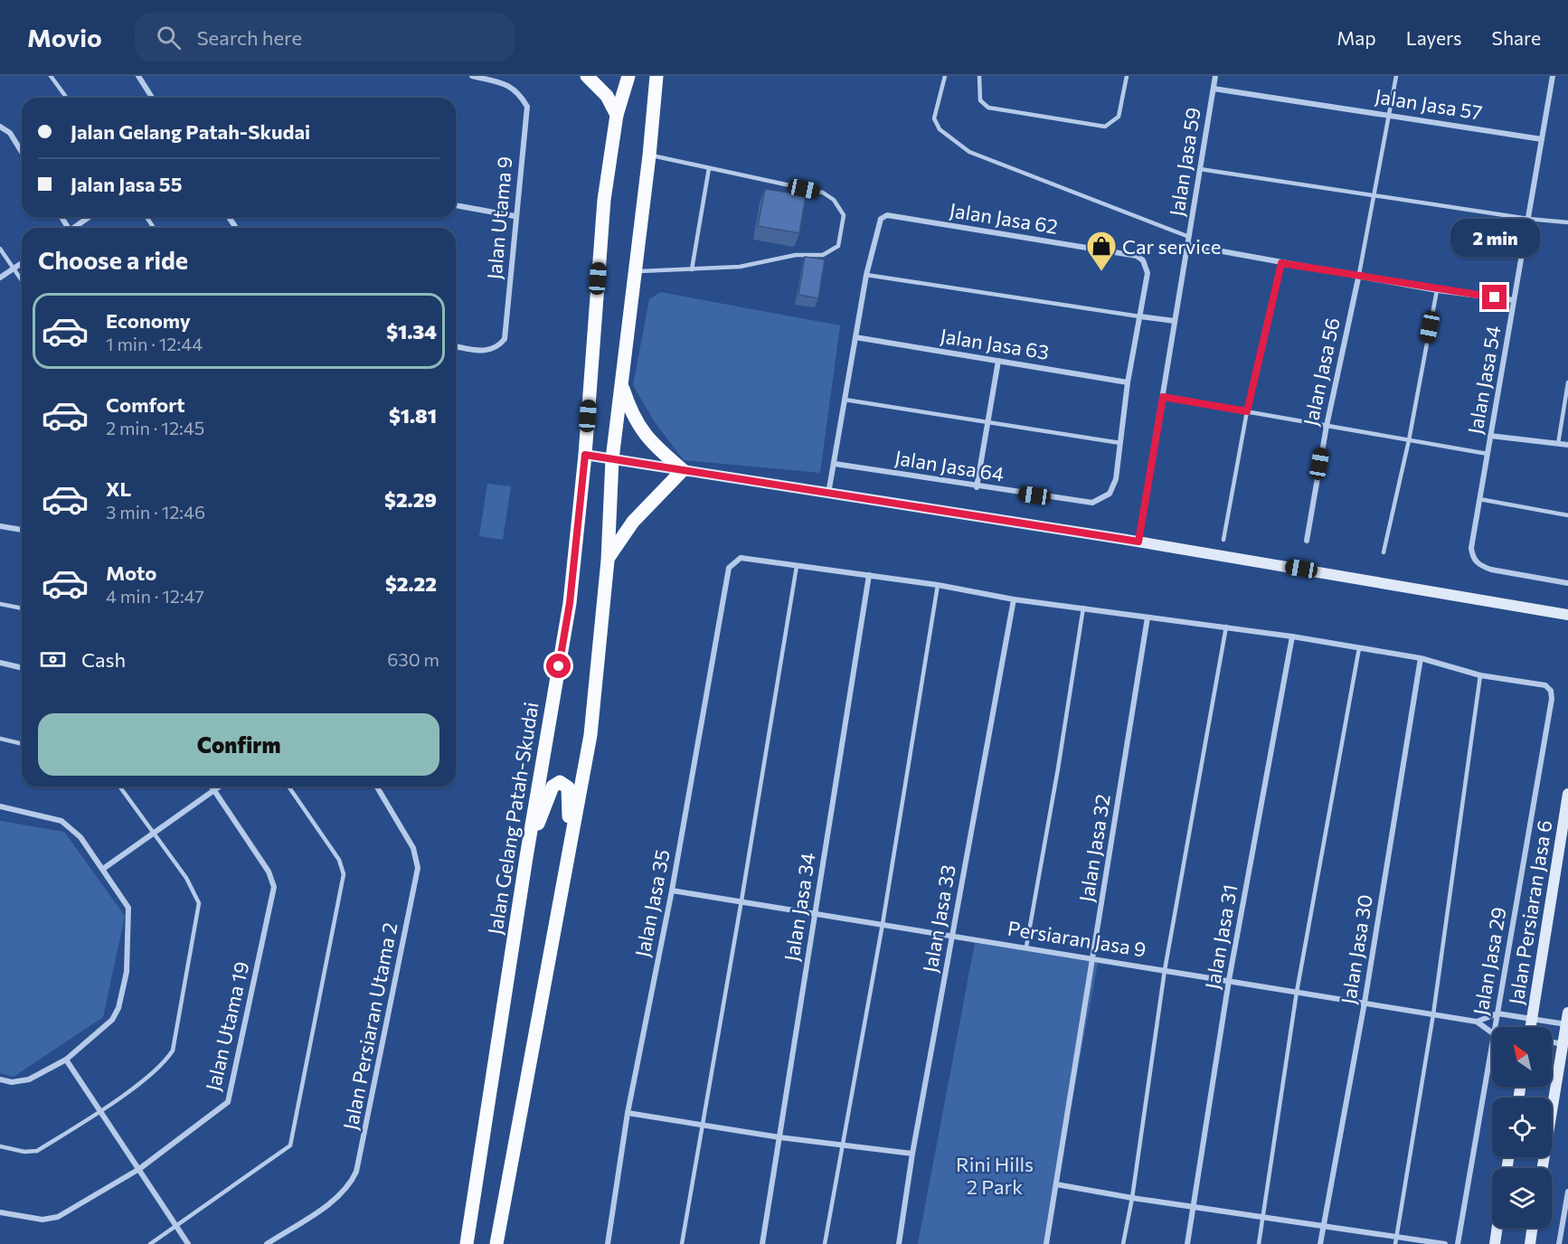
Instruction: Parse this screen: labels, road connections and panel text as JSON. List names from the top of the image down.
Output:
{
  "streets": {
    "main road": ["Jalan Gelang Patah-Skudai"],
    "street": [
      "Jalan Jasa 57",
      "Jalan Jasa 59",
      "Jalan Utama 9",
      "Jalan Jasa 62",
      "Jalan Jasa 63",
      "Jalan Jasa 56",
      "Jalan Jasa 54",
      "Jalan Jasa 64",
      "Jalan Jasa 32",
      "Jalan Jasa 35",
      "Jalan Jasa 34",
      "Jalan Persiaran Jasa 6",
      "Jalan Jasa 33",
      "Jalan Jasa 31",
      "Persiaran Jasa 9",
      "Jalan Jasa 30",
      "Jalan Jasa 29",
      "Jalan Utama 19",
      "Jalan Persiaran Utama 2"
    ]
  },
  "crossings": [
    ["Jalan Jasa 57", "Jalan Jasa 59"],
    ["Jalan Jasa 57", "Jalan Jasa 54"],
    ["Jalan Jasa 62", "Jalan Jasa 63"],
    ["Jalan Jasa 62", "Jalan Jasa 64"],
    ["Jalan Jasa 32", "Persiaran Jasa 9"],
    ["Jalan Jasa 35", "Persiaran Jasa 9"],
    ["Jalan Jasa 34", "Persiaran Jasa 9"],
    ["Jalan Jasa 33", "Persiaran Jasa 9"],
    ["Jalan Jasa 31", "Persiaran Jasa 9"],
    ["Persiaran Jasa 9", "Jalan Jasa 30"]
  ],
  "parks": ["Rini Hills 2 Park"],
  "places": {
    "shop": ["Car service"]
  },
  "north": "top left",
  "page": {
    "header": "Movio",
    "search": "Search here",
    "nav": ["Map", "Layers", "Share"],
    "banner": ["Jalan Gelang Patah-Skudai", "Jalan Jasa 55"],
    "bubble": "2 min",
    "heading": "Choose a ride",
    "list": [
      {
        "name": "Economy",
        "note": "1 min · 12:44",
        "value": "$1.34"
      },
      {
        "name": "Comfort",
        "note": "2 min · 12:45",
        "value": "$1.81"
      },
      {
        "name": "XL",
        "note": "3 min · 12:46",
        "value": "$2.29"
      },
      {
        "name": "Moto",
        "note": "4 min · 12:47",
        "value": "$2.22"
      }
    ],
    "pay": ["Cash", "630 m"],
    "buttons": "Confirm"
  }
}
